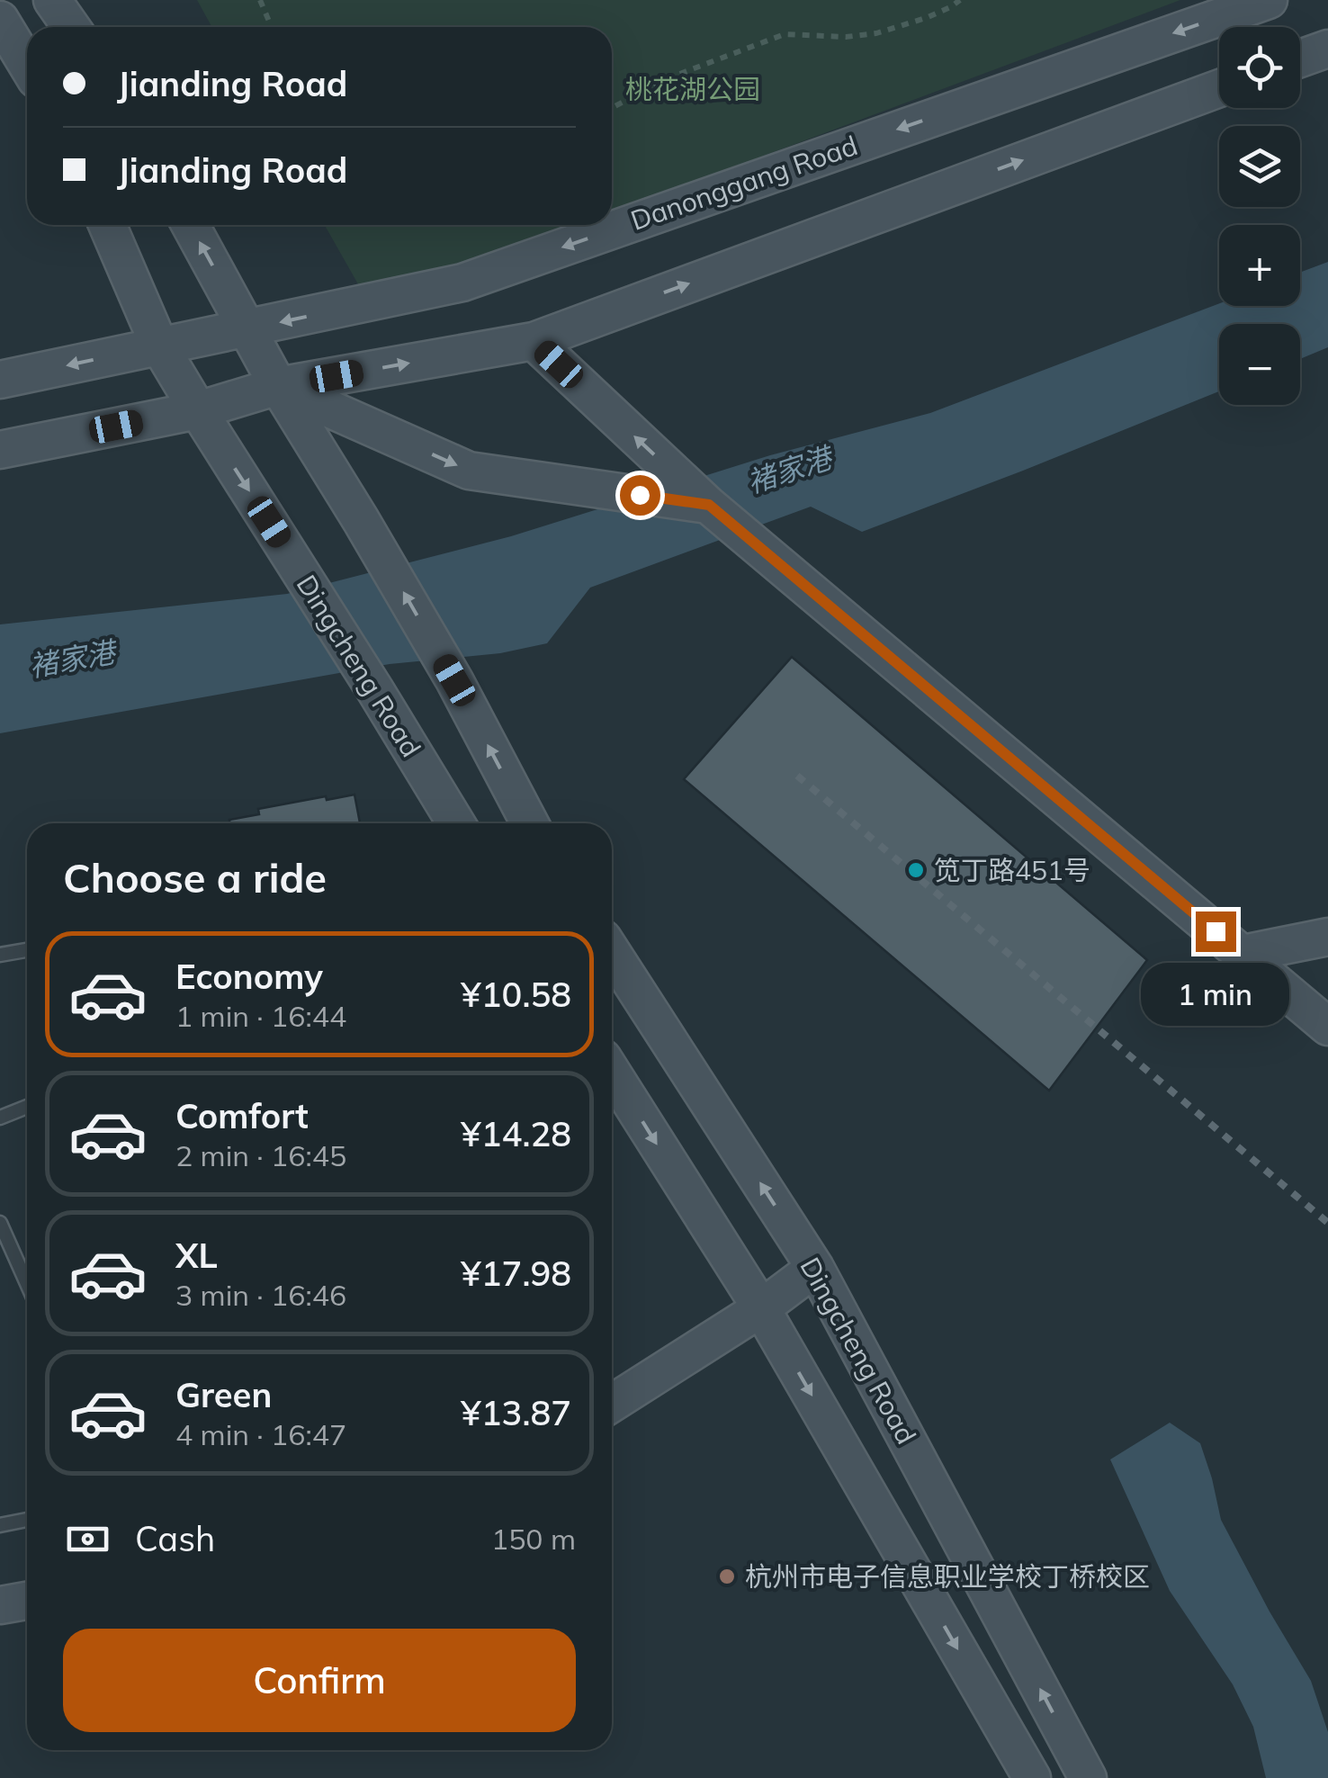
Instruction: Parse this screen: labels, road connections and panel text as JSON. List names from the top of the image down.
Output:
{
  "streets": {
    "main road": ["Danonggang Road", "Dingcheng Road"]
  },
  "crossings": [
    ["Danonggang Road", "Dingcheng Road"]
  ],
  "water": ["褚家港"],
  "parks": ["桃花湖公园"],
  "places": ["笕丁路451号", "杭州市电子信息职业学校丁桥校区"],
  "page": {
    "map_buttons": ["+", "−"],
    "banner": ["Jianding Road", "Jianding Road"],
    "heading": "Choose a ride",
    "list": [
      {
        "name": "Economy",
        "note": "1 min · 16:44",
        "value": "¥10.58"
      },
      {
        "name": "Comfort",
        "note": "2 min · 16:45",
        "value": "¥14.28"
      },
      {
        "name": "XL",
        "note": "3 min · 16:46",
        "value": "¥17.98"
      },
      {
        "name": "Green",
        "note": "4 min · 16:47",
        "value": "¥13.87"
      }
    ],
    "bubble": "1 min",
    "pay": ["Cash", "150 m"],
    "buttons": "Confirm"
  }
}
